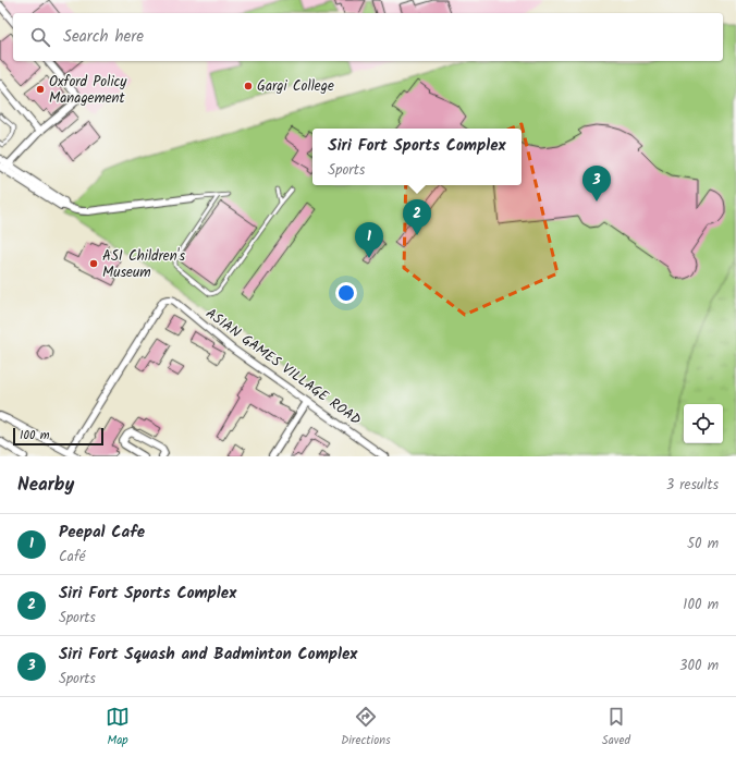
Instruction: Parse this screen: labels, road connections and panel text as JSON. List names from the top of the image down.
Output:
{
  "streets": {
    "street": ["ASIAN GAMES VILLAGE ROAD"]
  },
  "places": ["Gargi College", "Oxford Policy Management", "ASI Children's Museum"],
  "scale_bar": "100 m",
  "page": {
    "search": "Search here",
    "popup": ["Siri Fort Sports Complex", "Sports"],
    "pins": ["3", "2", "1"],
    "scale": "100 m",
    "heading": ["Nearby", "3 results"],
    "list": [
      {
        "mark": "1",
        "name": "Peepal Cafe",
        "note": "Café",
        "value": "50 m"
      },
      {
        "mark": "2",
        "name": "Siri Fort Sports Complex",
        "note": "Sports",
        "value": "100 m"
      },
      {
        "mark": "3",
        "name": "Siri Fort Squash and Badminton Complex",
        "note": "Sports",
        "value": "300 m"
      }
    ],
    "nav": ["Map", "Directions", "Saved"]
  }
}
